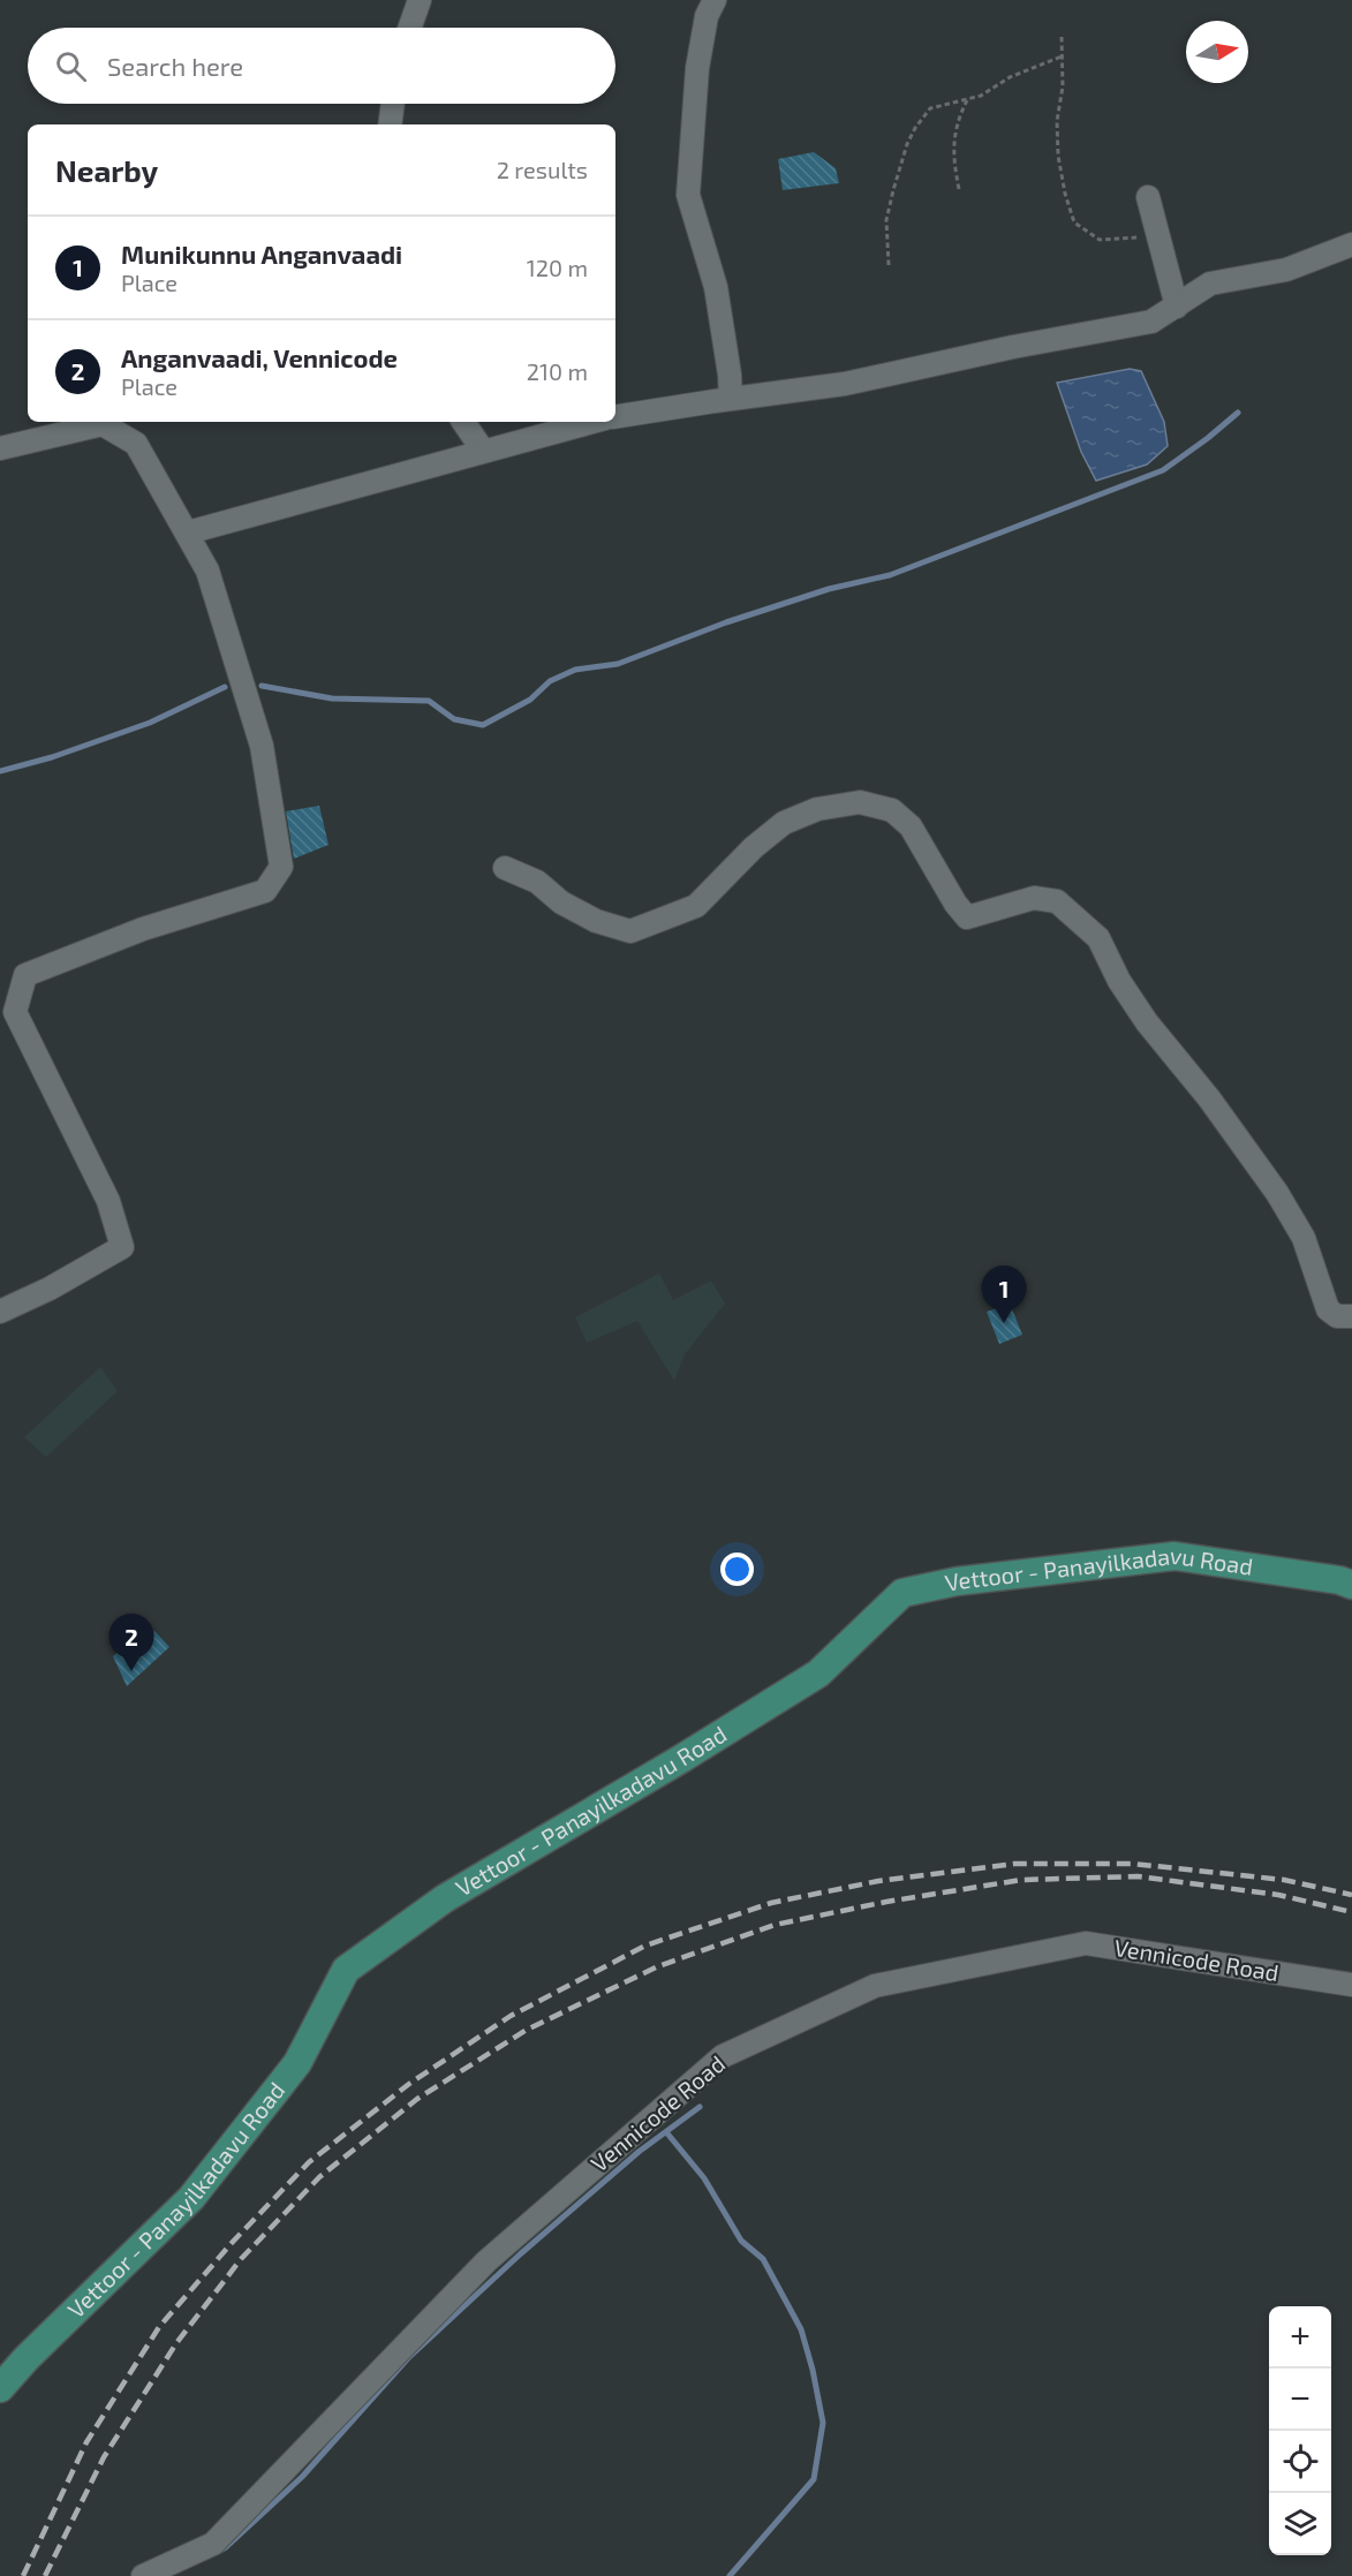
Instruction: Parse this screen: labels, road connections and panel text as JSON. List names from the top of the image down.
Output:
{
  "streets": {
    "main road": ["Vettoor - Panayilkadavu Road"],
    "street": ["Vennicode Road"]
  },
  "north": "right",
  "page": {
    "search": "Search here",
    "heading": ["Nearby", "2 results"],
    "list": [
      {
        "mark": "1",
        "name": "Munikunnu Anganvaadi",
        "note": "Place",
        "value": "120 m"
      },
      {
        "mark": "2",
        "name": "Anganvaadi, Vennicode",
        "note": "Place",
        "value": "210 m"
      }
    ],
    "pins": ["1", "2"],
    "map_buttons": ["+", "−"]
  }
}
